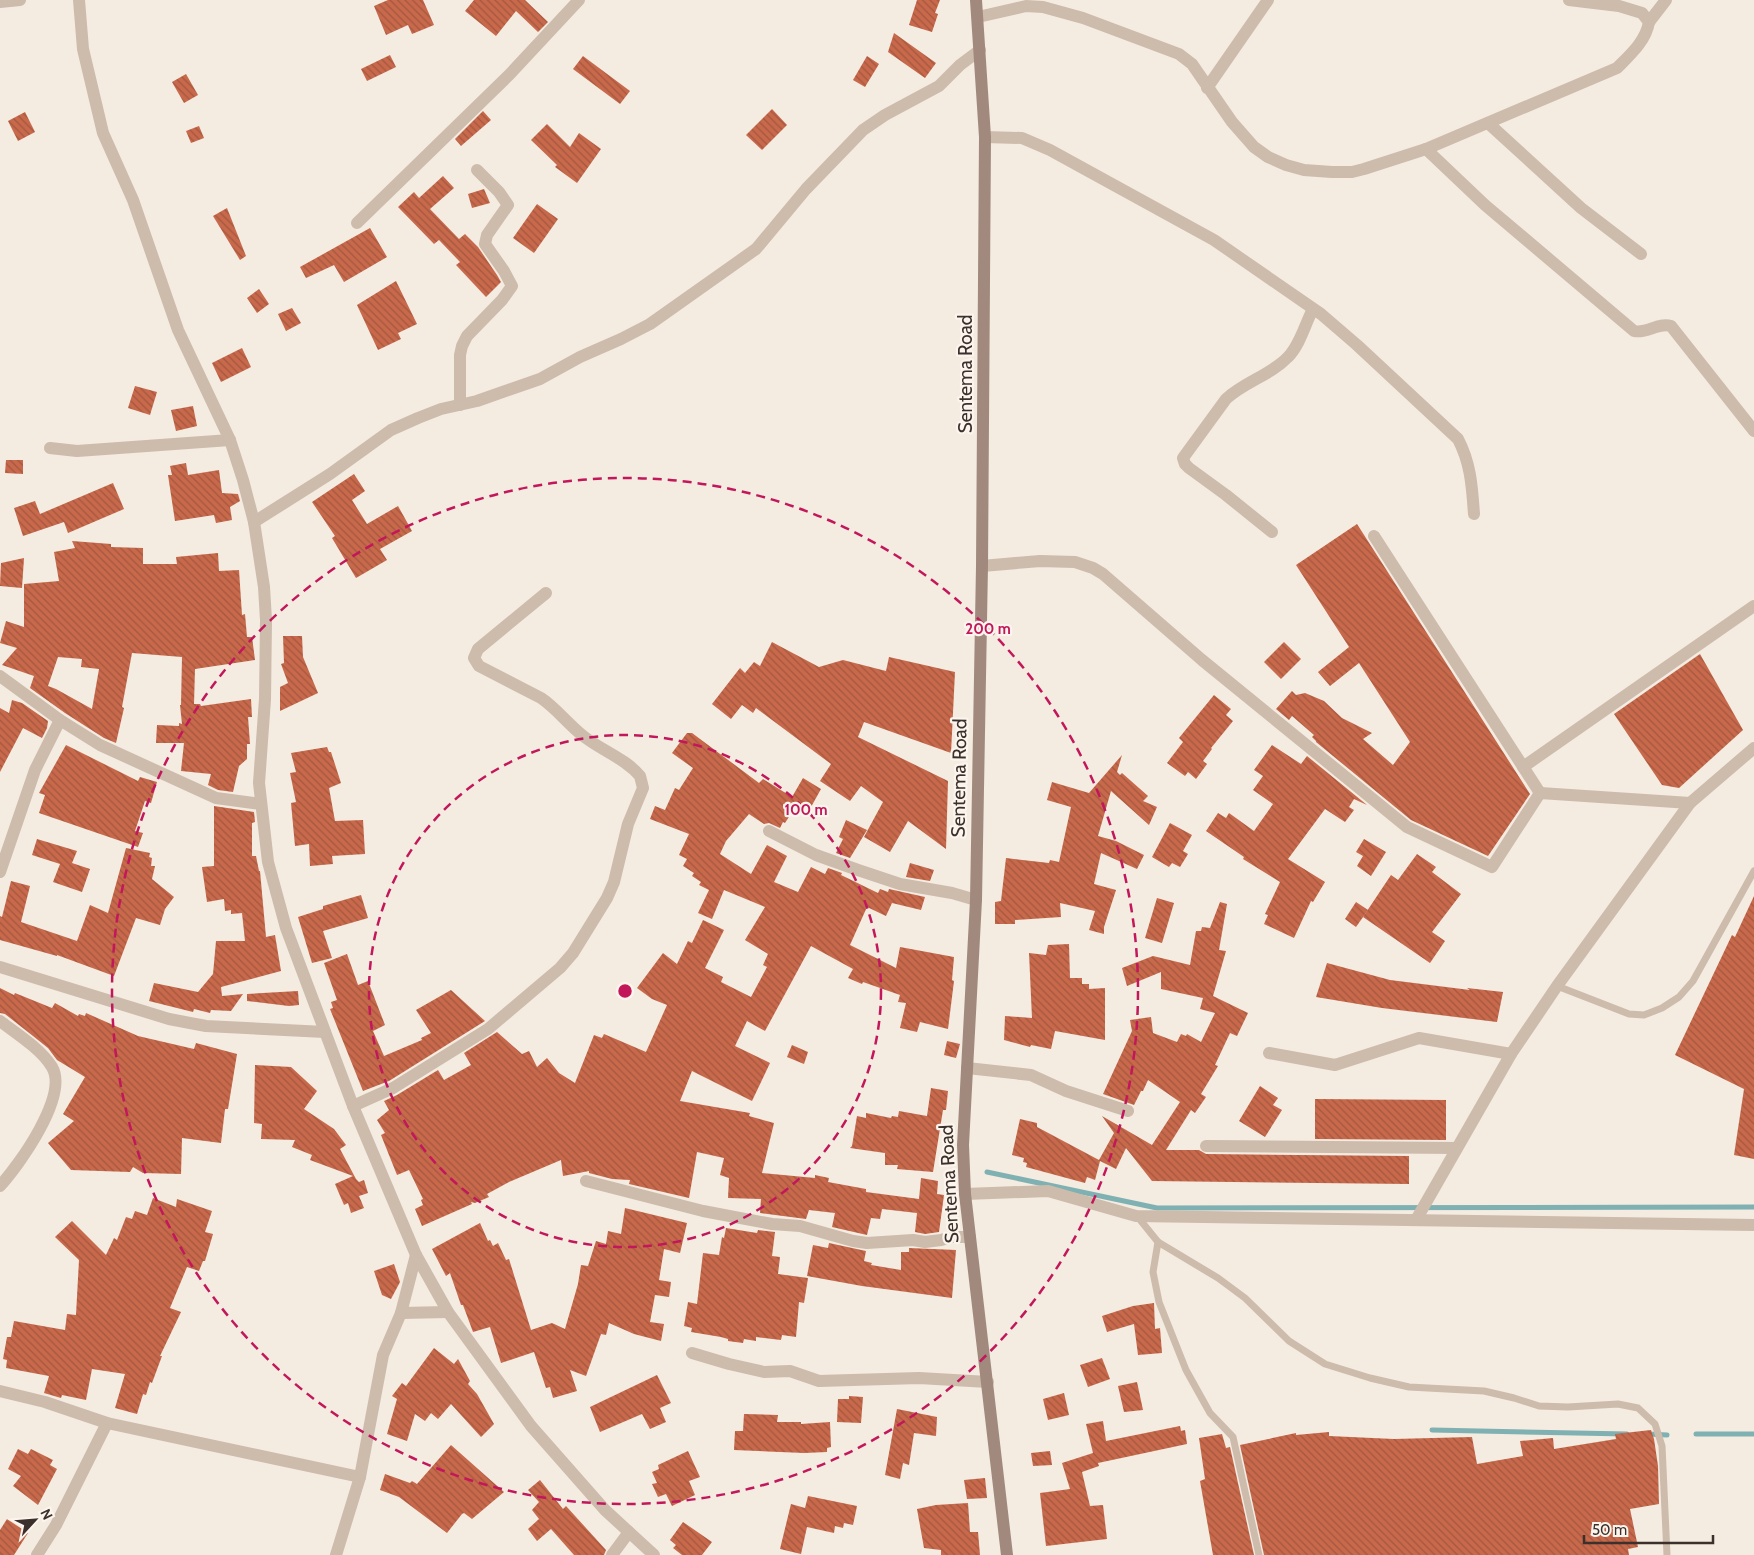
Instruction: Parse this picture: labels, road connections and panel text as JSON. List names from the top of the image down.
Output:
{
  "streets": {
    "main road": ["Sentema Road"]
  },
  "scale_bar": "50 m",
  "north": "top right",
  "rings": ["200 m", "100 m"]
}
